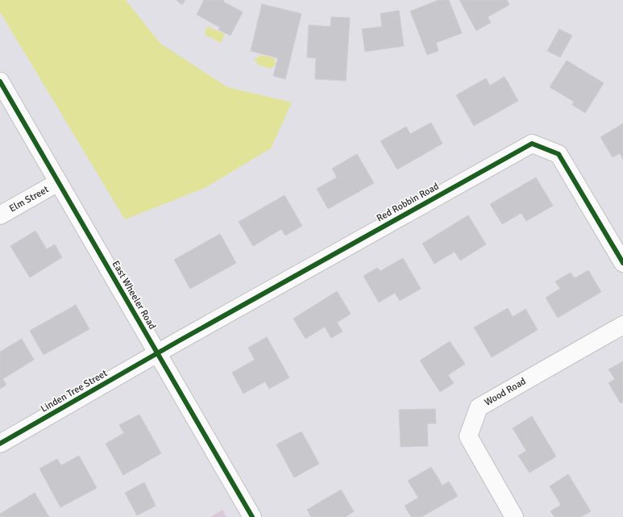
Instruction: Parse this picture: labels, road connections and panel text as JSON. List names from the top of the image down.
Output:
{
  "streets": {
    "street": [
      "Elm Street",
      "Red Robbin Road",
      "East Wheeler Road",
      "Linden Tree Street",
      "Wood Road"
    ]
  },
  "crossings": [
    ["Elm Street", "East Wheeler Road"],
    ["Red Robbin Road", "East Wheeler Road"],
    ["Red Robbin Road", "Linden Tree Street"],
    ["East Wheeler Road", "Linden Tree Street"]
  ]
}
